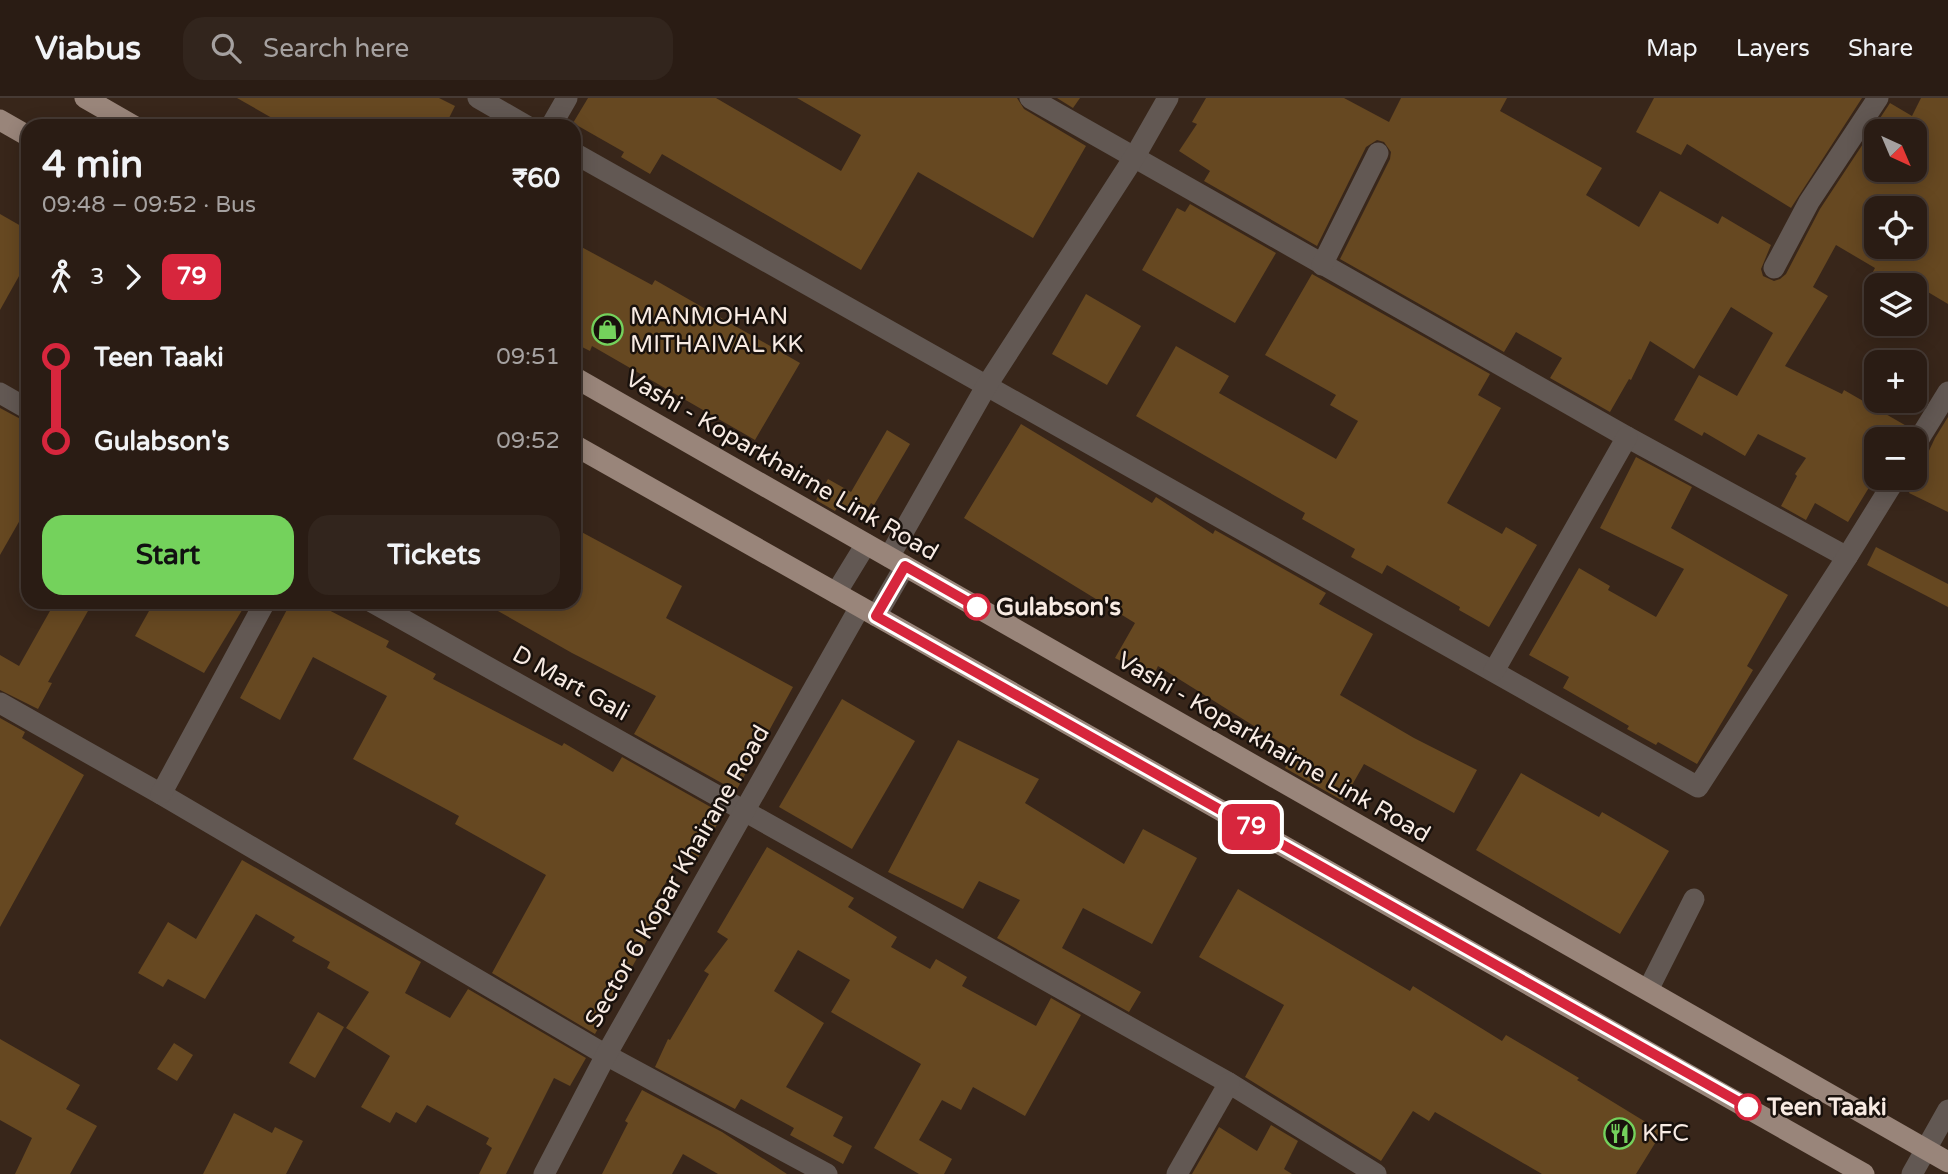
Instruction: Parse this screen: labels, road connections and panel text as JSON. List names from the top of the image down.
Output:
{
  "streets": {
    "main road": ["Vashi - Koparkhairne Link Road"],
    "street": ["D Mart Gali", "Sector 6 Kopar Khairane Road"]
  },
  "crossings": [
    ["Vashi - Koparkhairne Link Road", "Sector 6 Kopar Khairane Road"],
    ["D Mart Gali", "Sector 6 Kopar Khairane Road"]
  ],
  "places": {
    "shop": ["MANMOHAN MITHAIVAL KK"],
    "other": ["Gulabson's", "Teen Taaki"],
    "restaurant": ["KFC"]
  },
  "lines": ["bus line 79"],
  "north": "bottom right",
  "page": {
    "header": "Viabus",
    "search": "Search here",
    "nav": ["Map", "Layers", "Share"],
    "on_map": "79",
    "map_buttons": ["+", "−"],
    "heading": ["4 min", "09:48 – 09:52 · Bus", "₹60"],
    "legs": ["3", "79"],
    "list": [
      {
        "name": "Teen Taaki",
        "value": "09:51"
      },
      {
        "name": "Gulabson's",
        "value": "09:52"
      }
    ],
    "buttons": ["Start", "Tickets"]
  }
}
